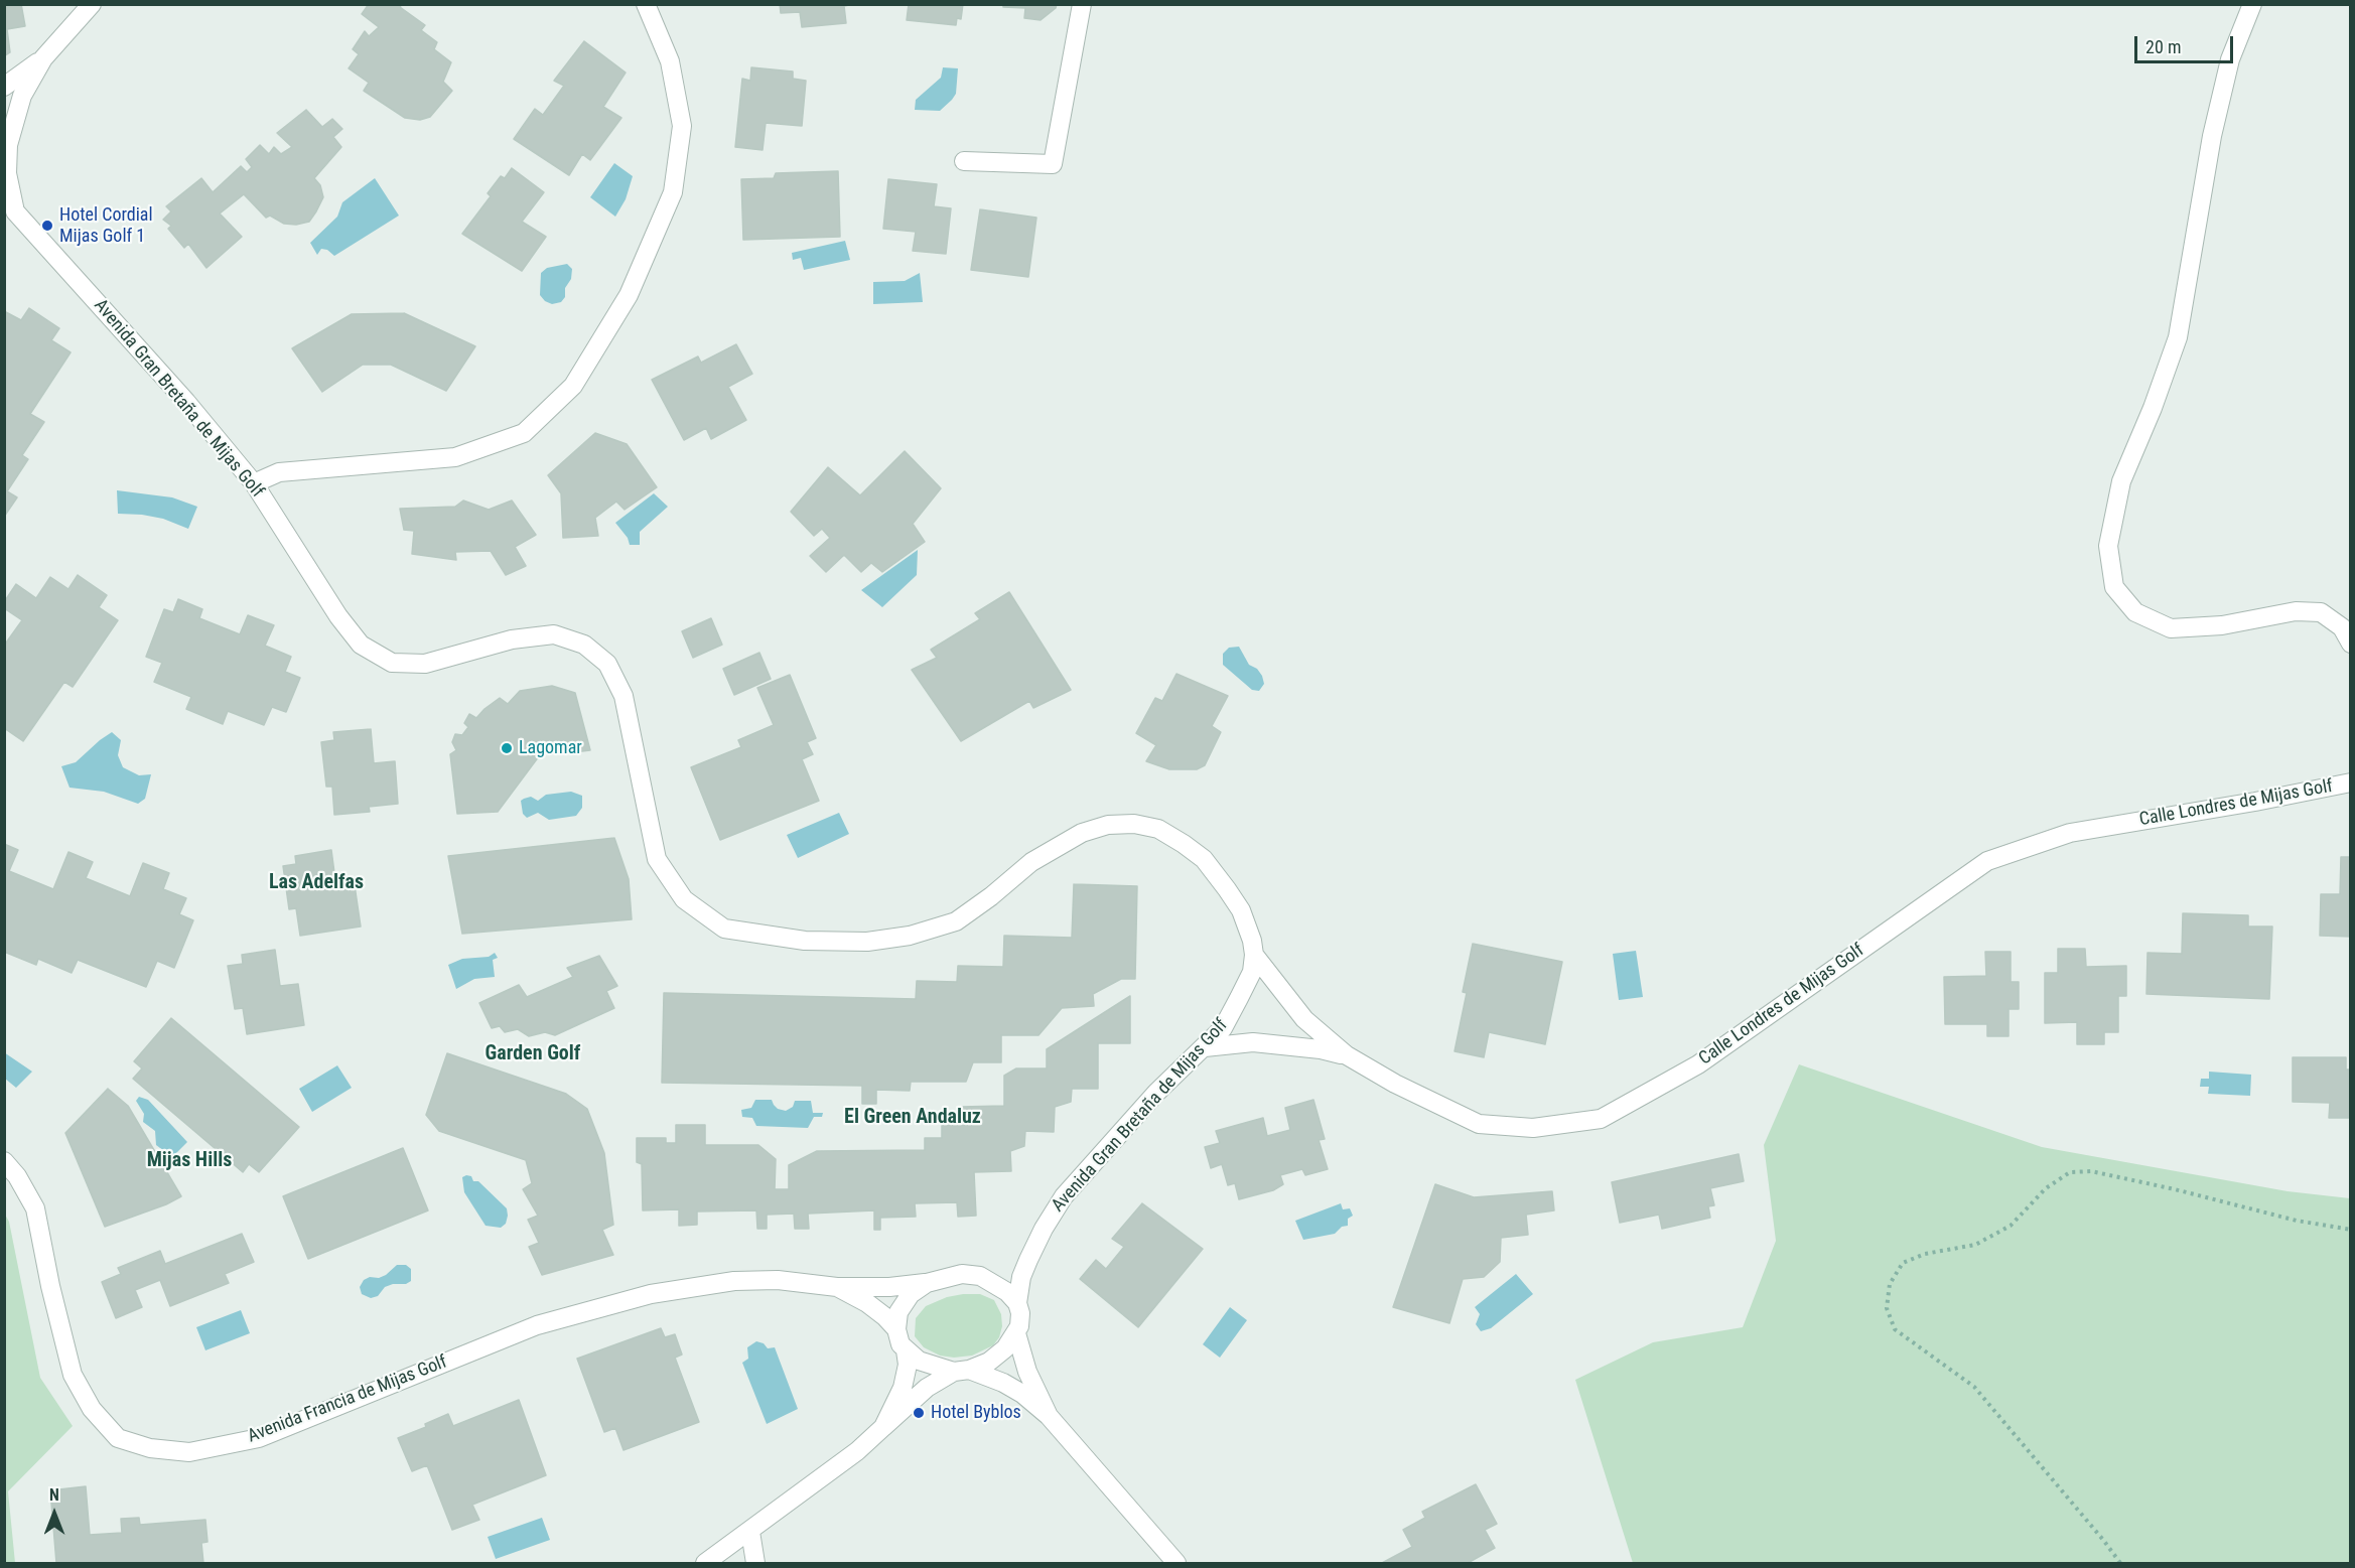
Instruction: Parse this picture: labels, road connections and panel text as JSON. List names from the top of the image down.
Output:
{
  "streets": {
    "street": ["Avenida Gran Bretaña de Mijas Golf", "Calle Londres de Mijas Golf", "Avenida Francia de Mijas Golf"]
  },
  "crossings": [
    ["Avenida Gran Bretaña de Mijas Golf", "Calle Londres de Mijas Golf"],
    ["Avenida Gran Bretaña de Mijas Golf", "Avenida Francia de Mijas Golf"]
  ],
  "districts": [
    "Las Adelfas",
    "Garden Golf",
    "El Green Andaluz",
    "Mijas Hills"
  ],
  "places": ["Hotel Cordial Mijas Golf 1", "Lagomar", "Hotel Byblos"],
  "scale_bar": "20 m",
  "north": "top"
}
